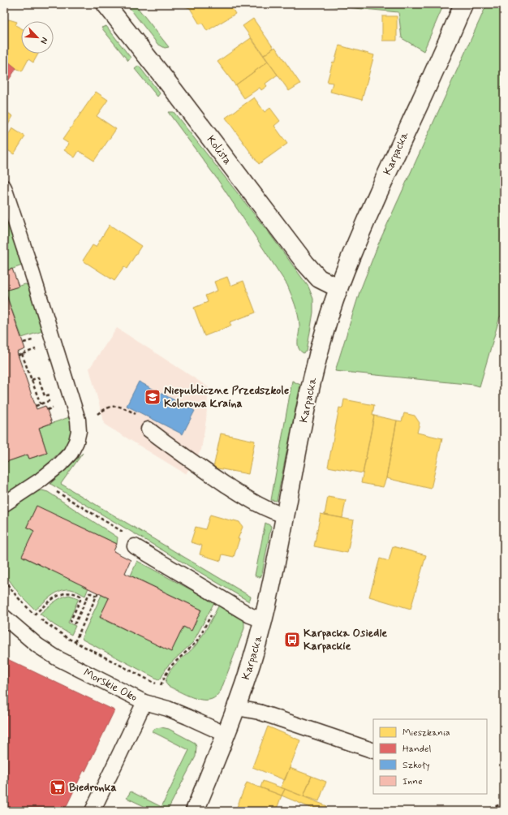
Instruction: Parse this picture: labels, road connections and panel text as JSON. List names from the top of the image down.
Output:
{
  "streets": {
    "street": ["Kolista", "Karpacka"],
    "lane": ["Morskie Oko"]
  },
  "crossings": [
    ["Kolista", "Karpacka"],
    ["Karpacka", "Morskie Oko"]
  ],
  "places": {
    "school or university": ["Niepubliczne Przedszkole Kolorowa Kraina"],
    "bus stop": ["Karpacka Osiedle Karpackie"],
    "supermarket": ["Biedronka"]
  },
  "legend": [
    "Mieszkania",
    "Handel",
    "Szkoły",
    "Inne"
  ],
  "north": "bottom right"
}
